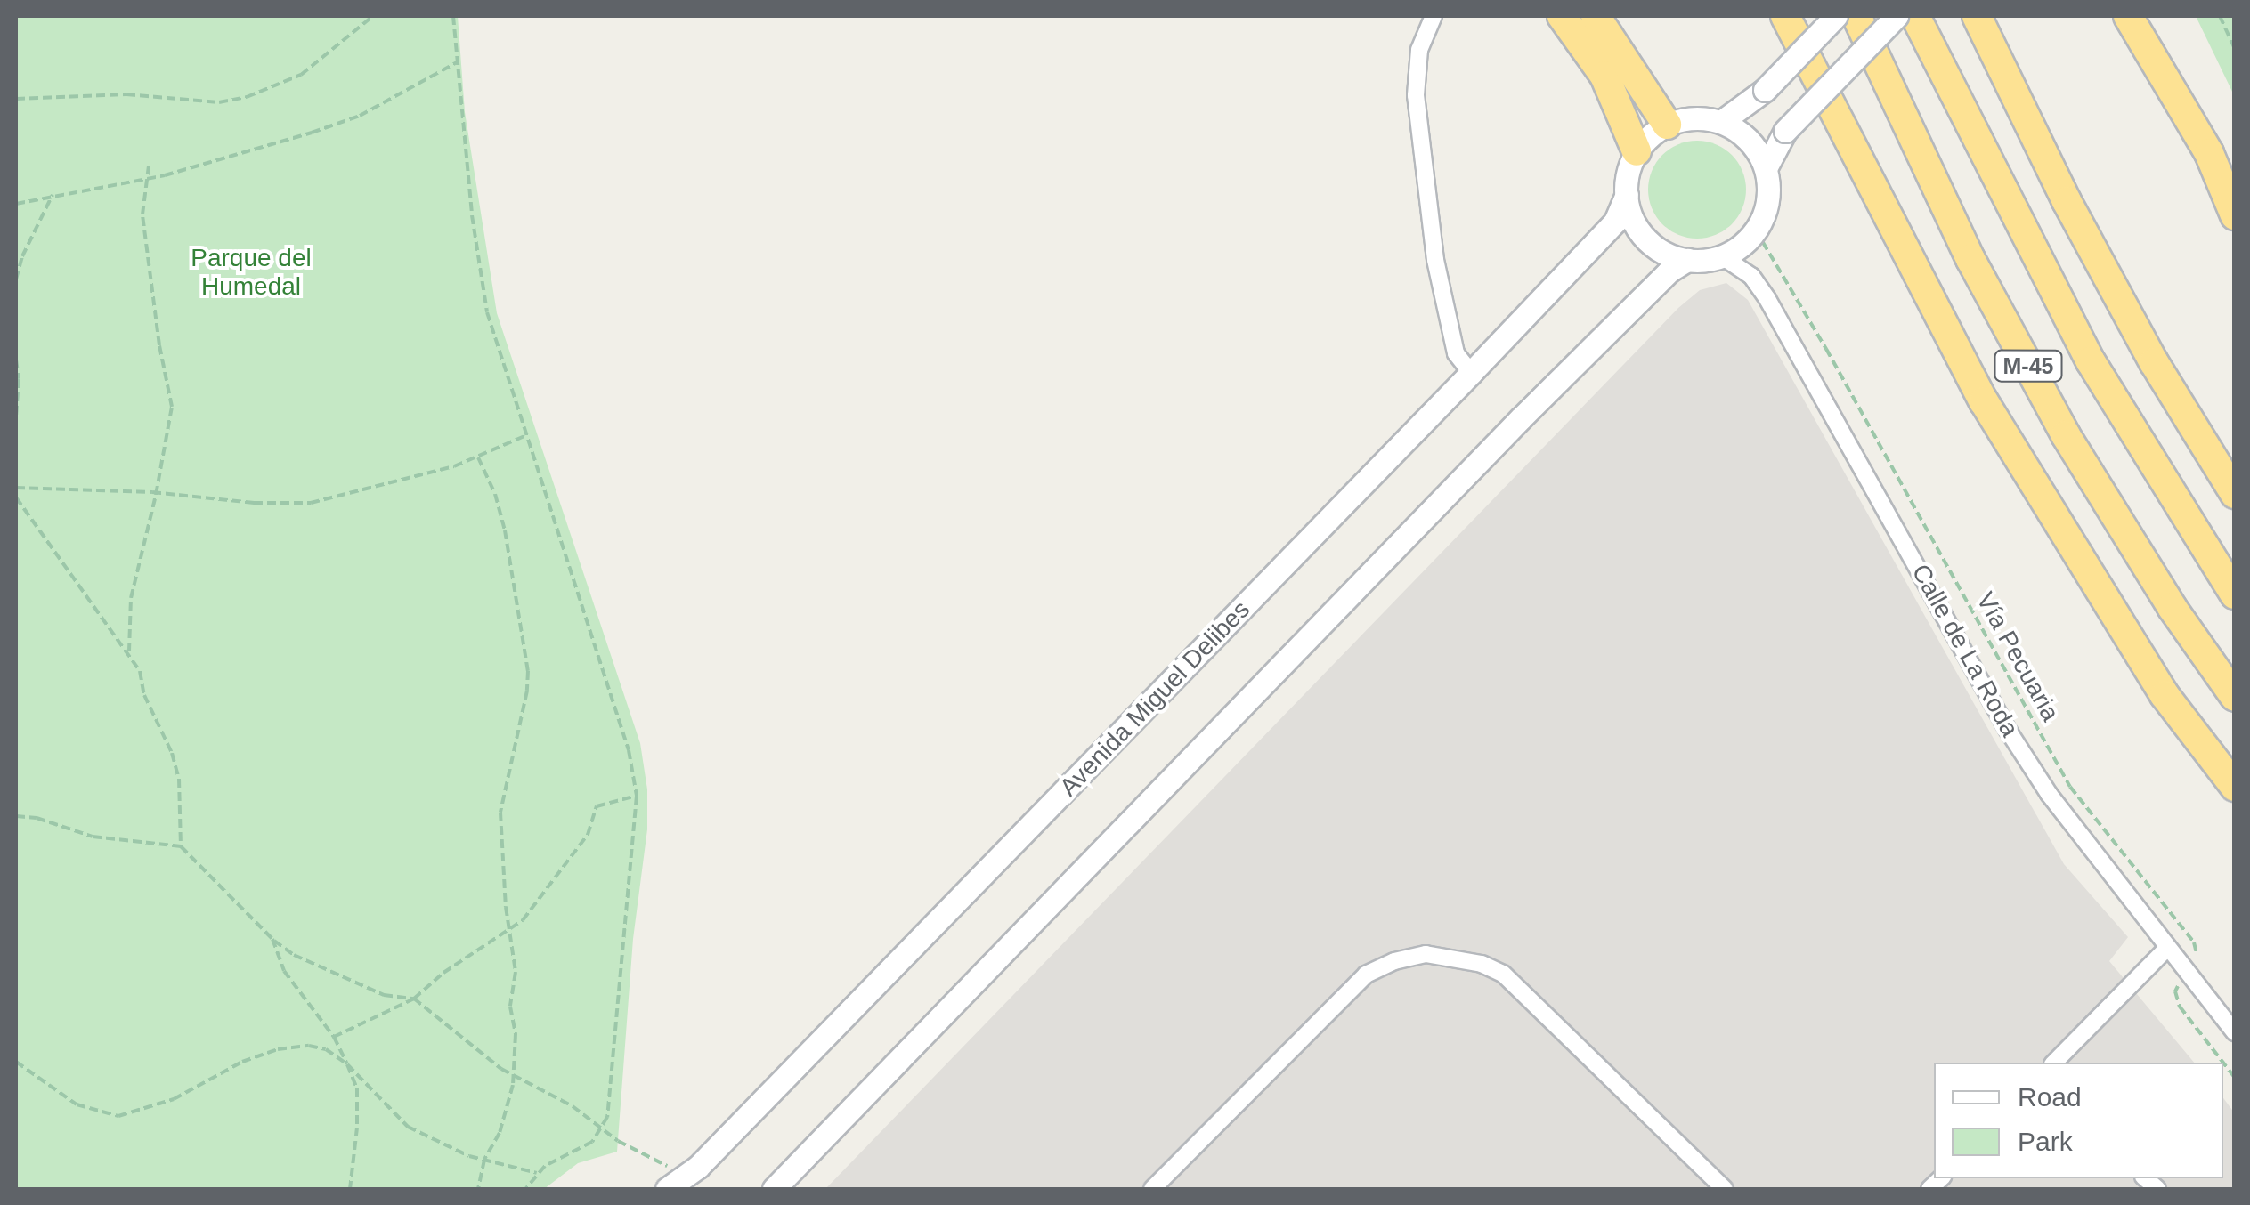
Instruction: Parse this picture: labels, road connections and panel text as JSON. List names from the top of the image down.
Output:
{
  "streets": {
    "highway": ["M-45"],
    "main road": ["Avenida Miguel Delibes"],
    "street": ["Calle de La Roda"],
    "path": ["Vía Pecuaria"]
  },
  "crossings": [
    ["Calle de La Roda", "Vía Pecuaria"],
    ["Calle de La Roda", "Avenida Miguel Delibes"],
    ["Vía Pecuaria", "Avenida Miguel Delibes"]
  ],
  "parks": ["Parque del Humedal"],
  "legend": ["Road", "Park"]
}
